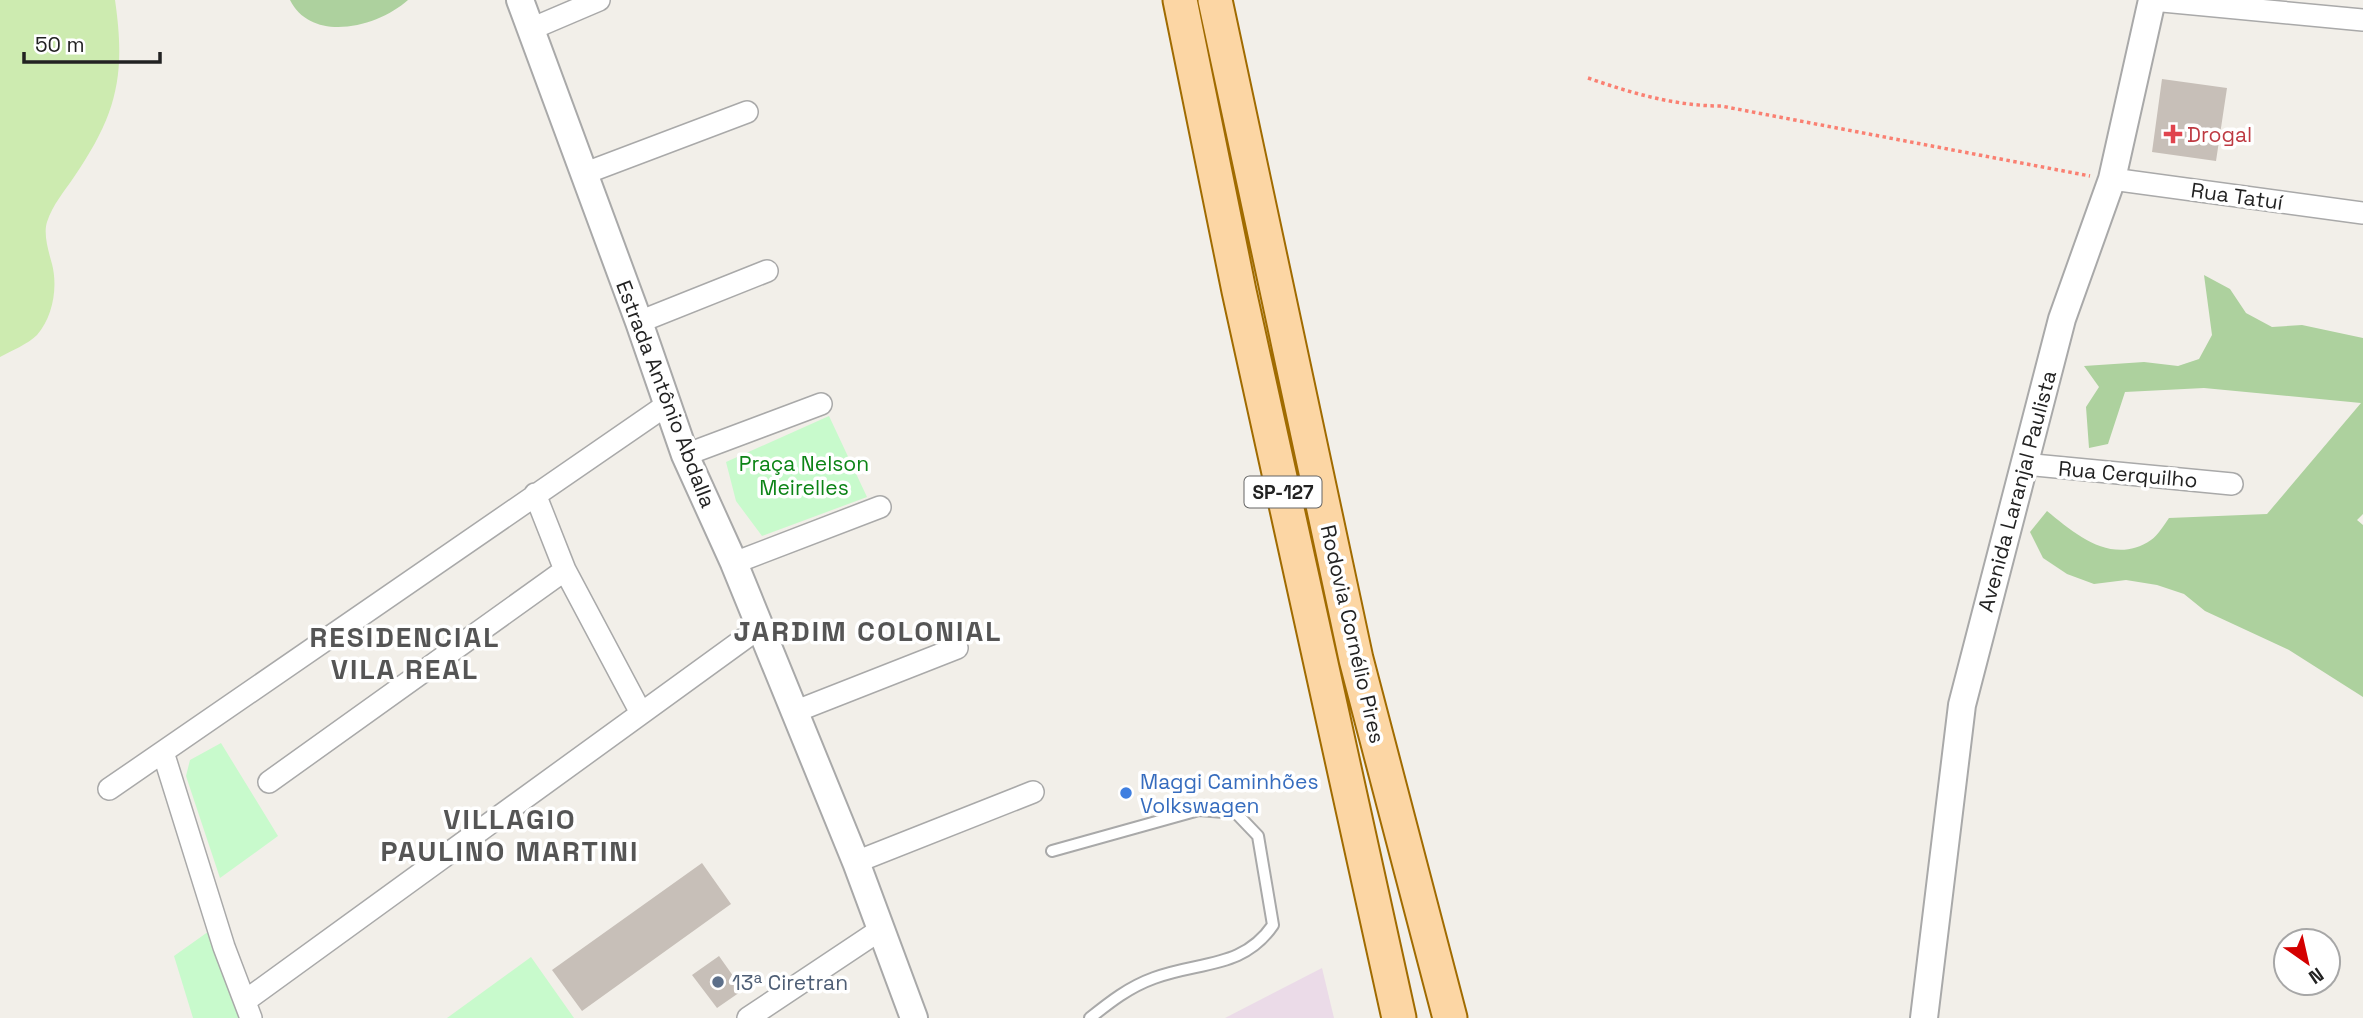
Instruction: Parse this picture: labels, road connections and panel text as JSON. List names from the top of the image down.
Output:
{
  "streets": {
    "main road": ["SP-127", "Rodovia Cornélio Pires"],
    "street": [
      "Rua Tatuí",
      "Estrada Antônio Abdalla",
      "Rua Cerquilho",
      "Avenida Laranjal Paulista"
    ]
  },
  "crossings": [
    ["Rua Tatuí", "Avenida Laranjal Paulista"],
    ["Rua Cerquilho", "Avenida Laranjal Paulista"]
  ],
  "districts": ["JARDIM COLONIAL", "RESIDENCIAL VILA REAL", "VILLAGIO PAULINO MARTINI"],
  "parks": ["Praça Nelson Meirelles"],
  "places": {
    "health": ["Drogal"],
    "other": ["Maggi Caminhões Volkswagen", "13ª Ciretran"]
  },
  "scale_bar": "50 m",
  "north": "bottom right"
}
